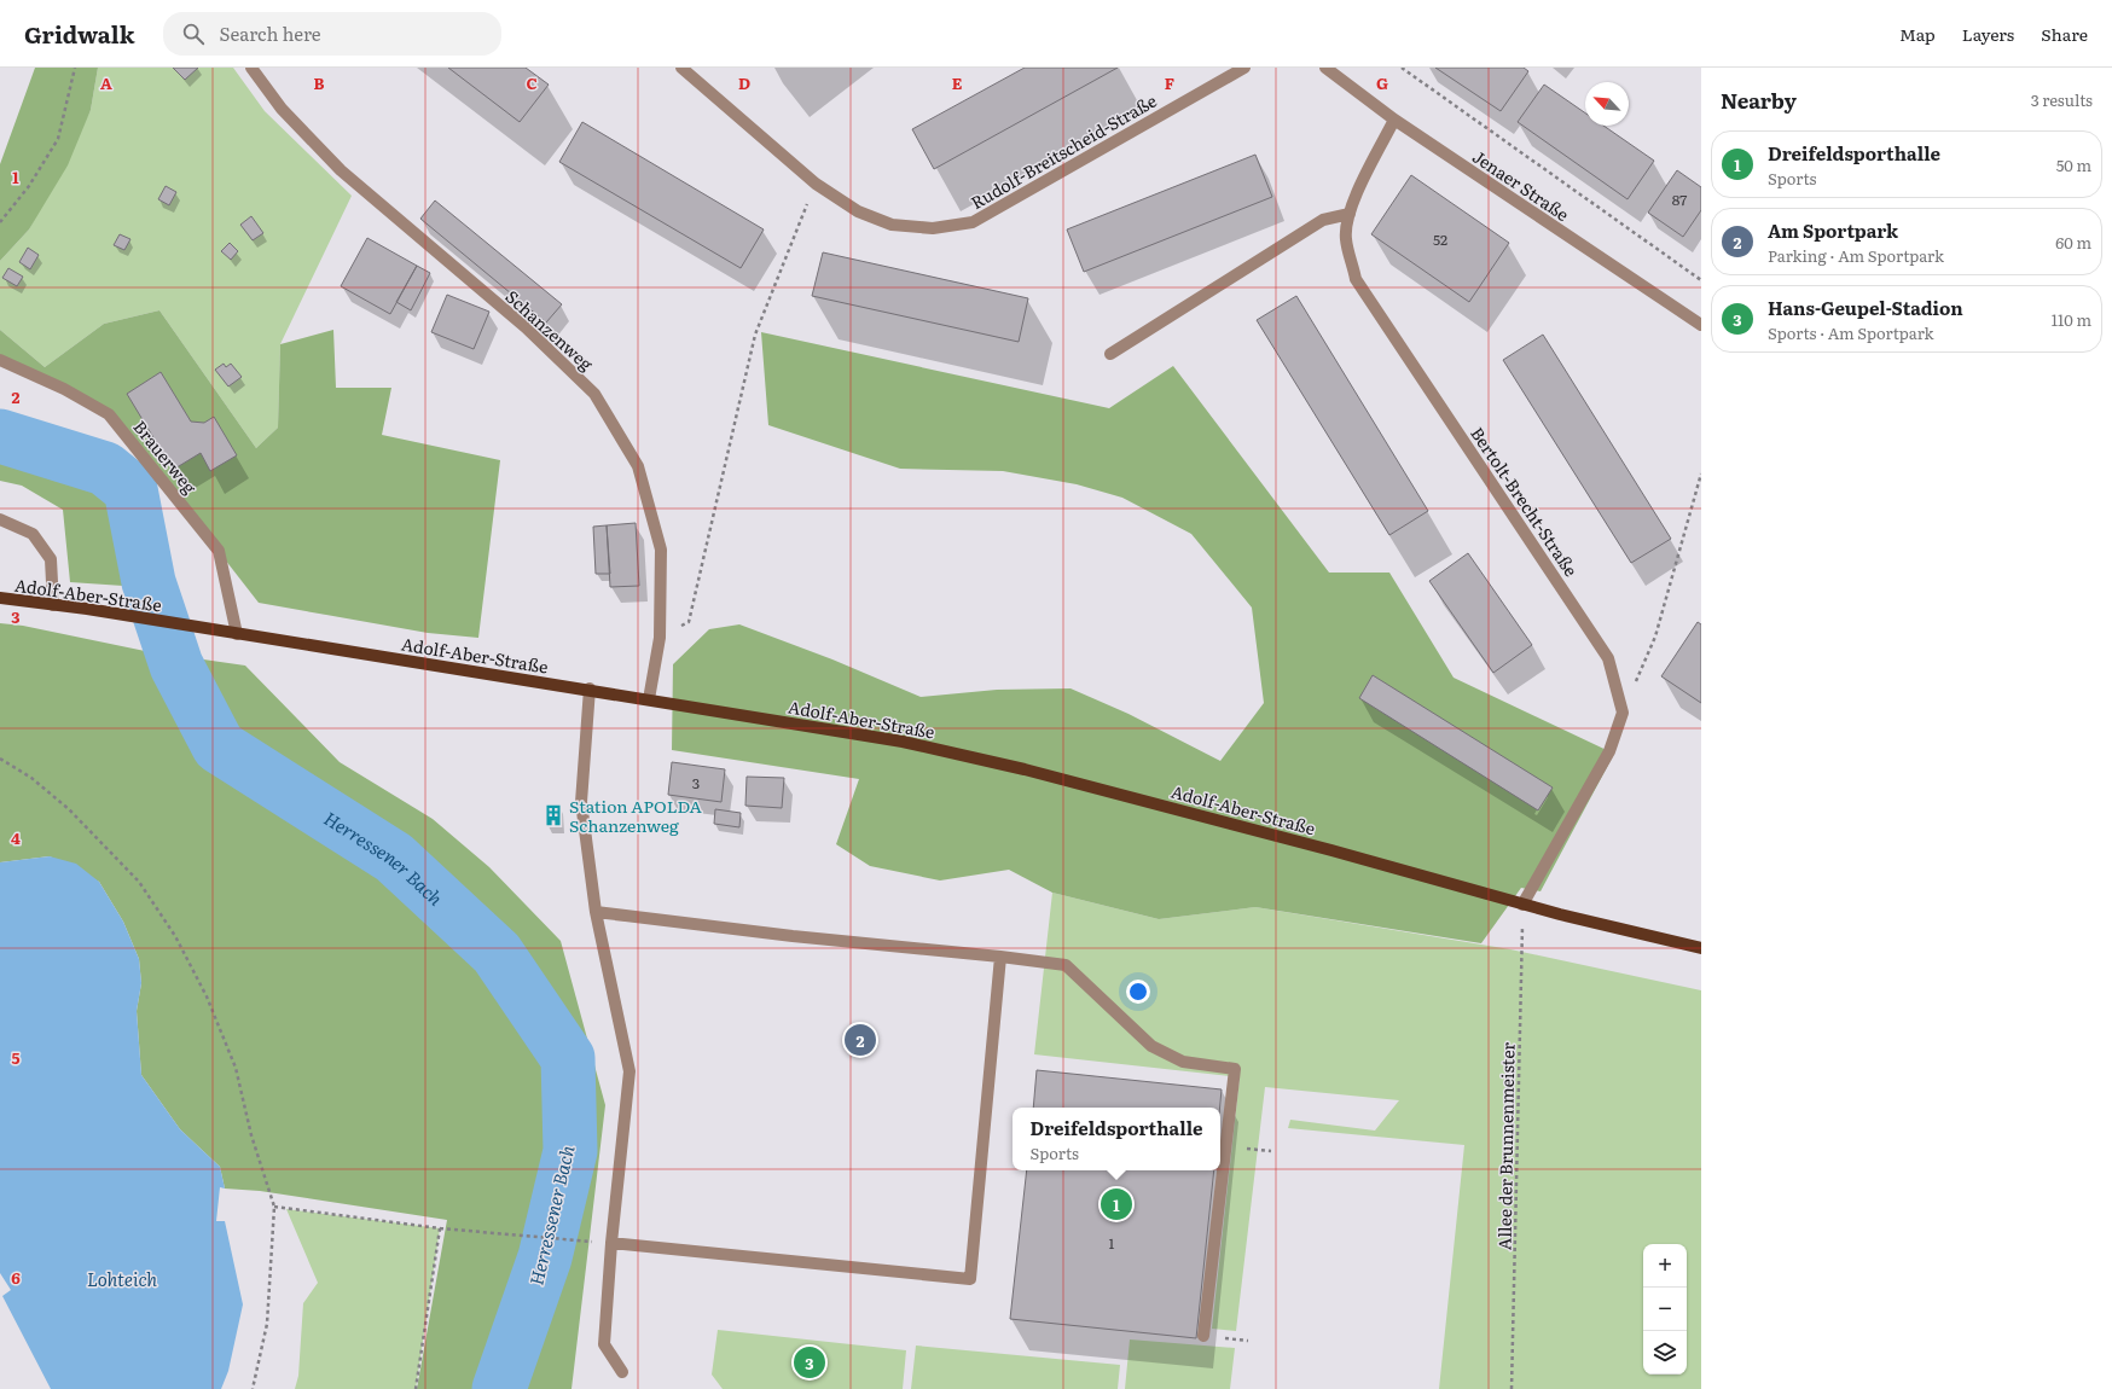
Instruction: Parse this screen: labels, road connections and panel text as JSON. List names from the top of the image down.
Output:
{
  "streets": {
    "main road": ["Adolf-Aber-Straße"],
    "street": [
      "Rudolf-Breitscheid-Straße",
      "Jenaer Straße",
      "Schanzenweg",
      "Brauerweg",
      "Bertolt-Brecht-Straße"
    ],
    "path": ["Allee der Brunnenmeister"]
  },
  "crossings": [
    ["Jenaer Straße", "Bertolt-Brecht-Straße"],
    ["Schanzenweg", "Adolf-Aber-Straße"],
    ["Brauerweg", "Adolf-Aber-Straße"],
    ["Adolf-Aber-Straße", "Allee der Brunnenmeister"]
  ],
  "water": ["Herressener Bach", "Lohteich"],
  "places": {
    "building": ["Station APOLDA Schanzenweg"]
  },
  "house_numbers": [
    "87",
    "52",
    "3",
    "1"
  ],
  "north": "top left",
  "page": {
    "header": "Gridwalk",
    "search": "Search here",
    "nav": ["Map", "Layers", "Share"],
    "heading": ["Nearby", "3 results"],
    "list": [
      {
        "mark": "1",
        "name": "Dreifeldsporthalle",
        "note": "Sports",
        "value": "50 m"
      },
      {
        "mark": "2",
        "name": "Am Sportpark",
        "note": "Parking · Am Sportpark",
        "value": "60 m"
      },
      {
        "mark": "3",
        "name": "Hans-Geupel-Stadion",
        "note": "Sports · Am Sportpark",
        "value": "110 m"
      }
    ],
    "pins": ["2", "1", "3"],
    "popup": ["Dreifeldsporthalle", "Sports"],
    "map_buttons": ["+", "−"]
  },
  "grid": {
    "columns": [
      "A",
      "B",
      "C",
      "D",
      "E",
      "F",
      "G"
    ],
    "rows": [
      "1",
      "2",
      "3",
      "4",
      "5",
      "6"
    ]
  }
}
